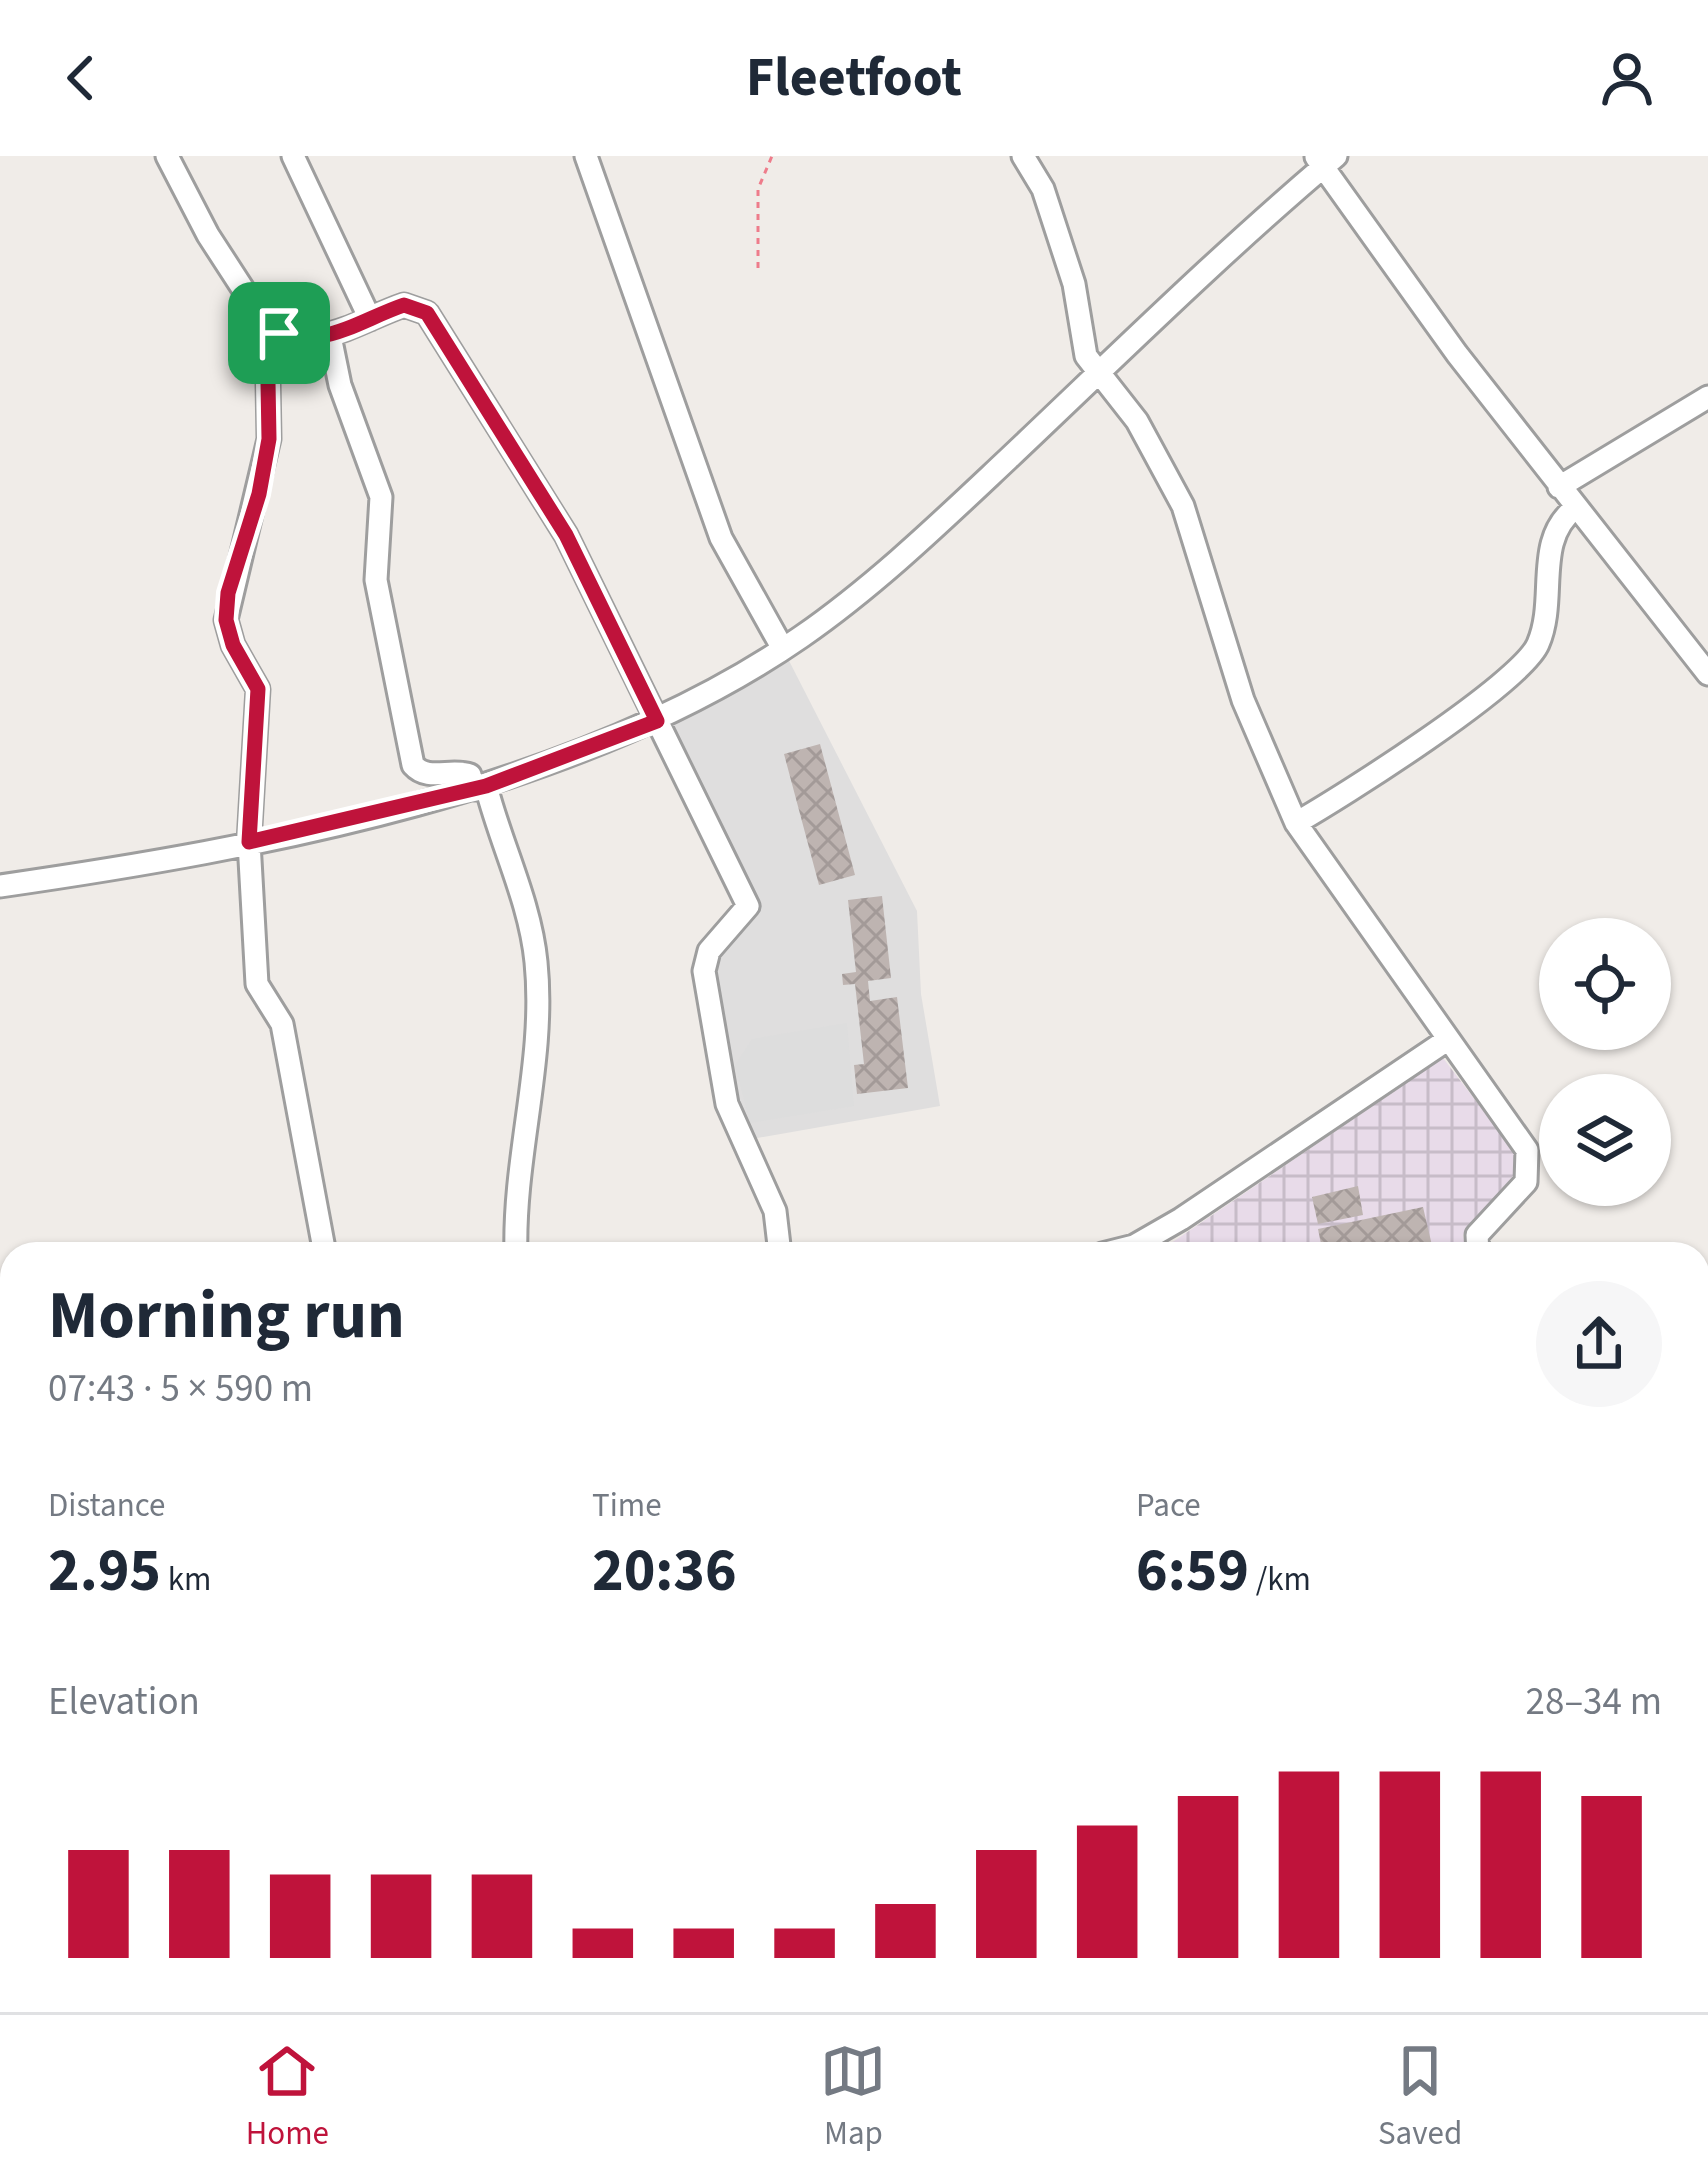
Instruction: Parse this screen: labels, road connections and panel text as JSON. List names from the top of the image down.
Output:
{
  "page": {
    "header": "Fleetfoot",
    "heading": ["Morning run", "07:43 · 5 × 590 m"],
    "stats": [
      ["Distance", "2.95 km"],
      ["Time", "20:36"],
      ["Pace", "6:59 /km"]
    ],
    "chart": ["Elevation", "28–34 m"],
    "tabs": ["Home", "Map", "Saved"]
  }
}
